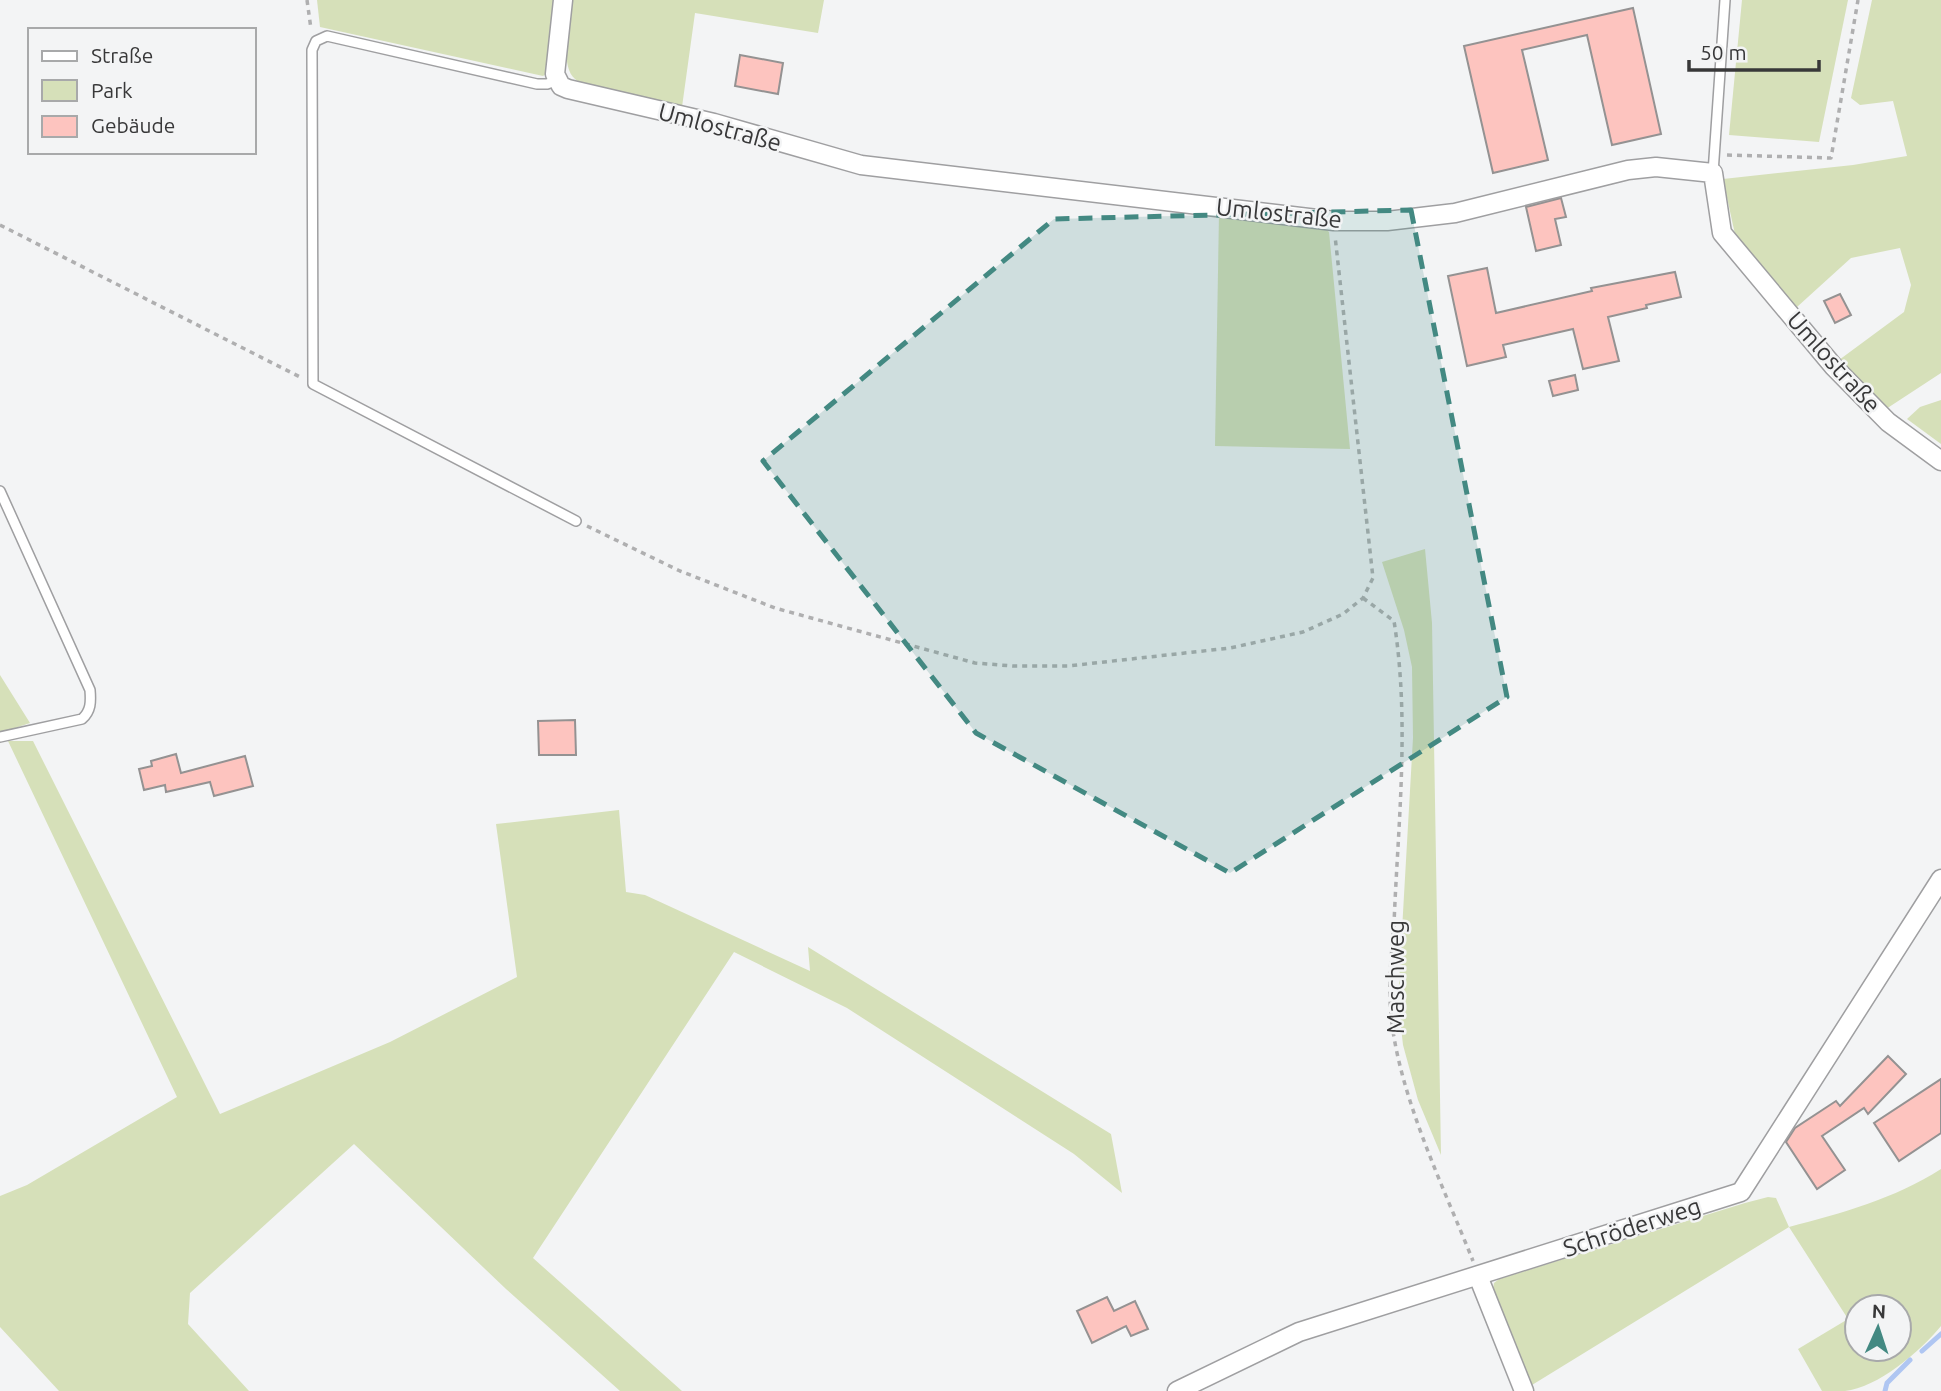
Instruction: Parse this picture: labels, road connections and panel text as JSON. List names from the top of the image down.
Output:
{
  "streets": {
    "street": ["Umlostraße", "Schröderweg"],
    "path": ["Maschweg"]
  },
  "crossings": [
    ["Maschweg", "Schröderweg"]
  ],
  "legend": ["Straße", "Park", "Gebäude"],
  "scale_bar": "50 m",
  "north": "top"
}
